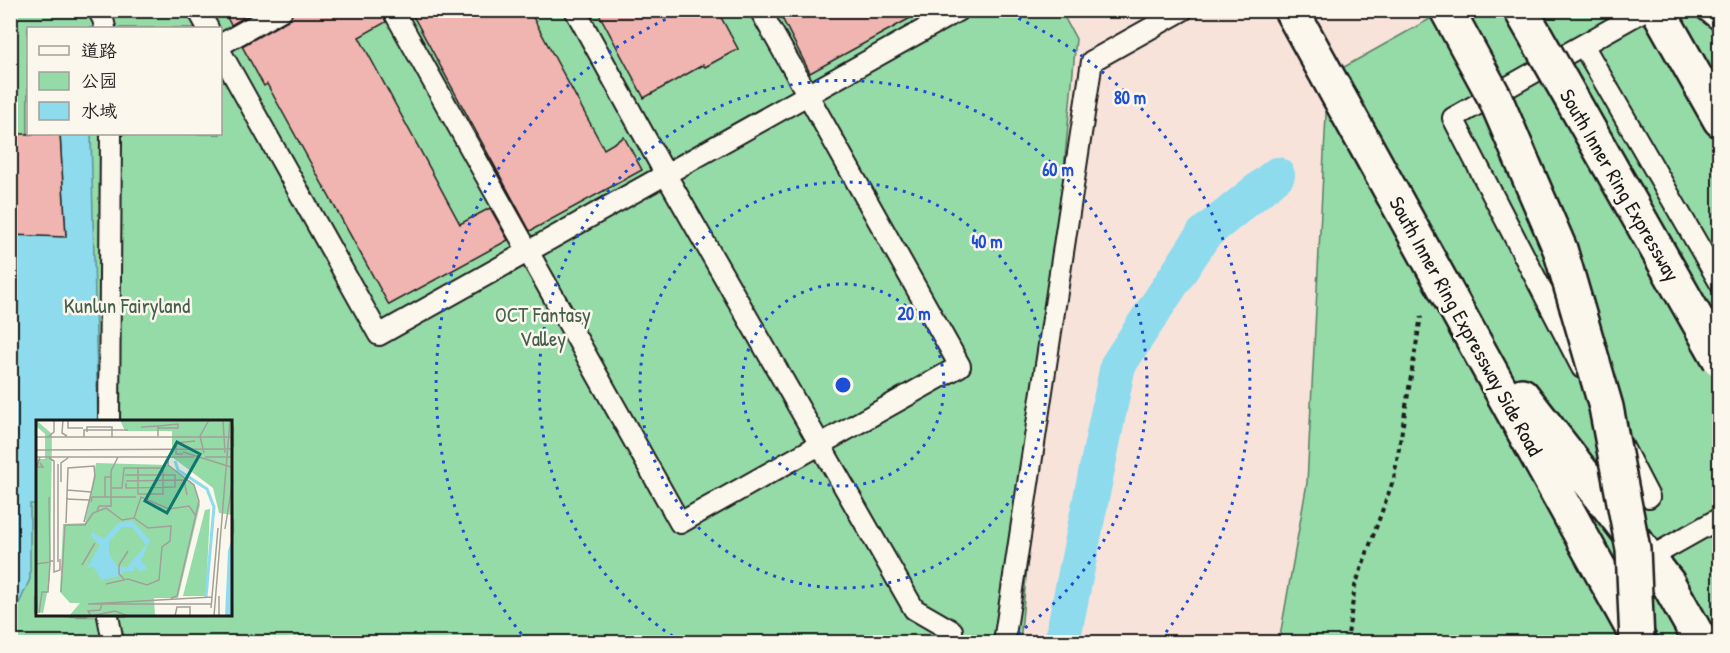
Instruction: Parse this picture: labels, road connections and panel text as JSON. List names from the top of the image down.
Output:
{
  "streets": {
    "main road": ["South Inner Ring Expressway", "South Inner Ring Expressway Side Road"]
  },
  "parks": ["Kunlun Fairyland", "OCT Fantasy Valley"],
  "legend": ["道路", "公园", "水域"],
  "rings": [
    "80 m",
    "60 m",
    "40 m",
    "20 m"
  ]
}
